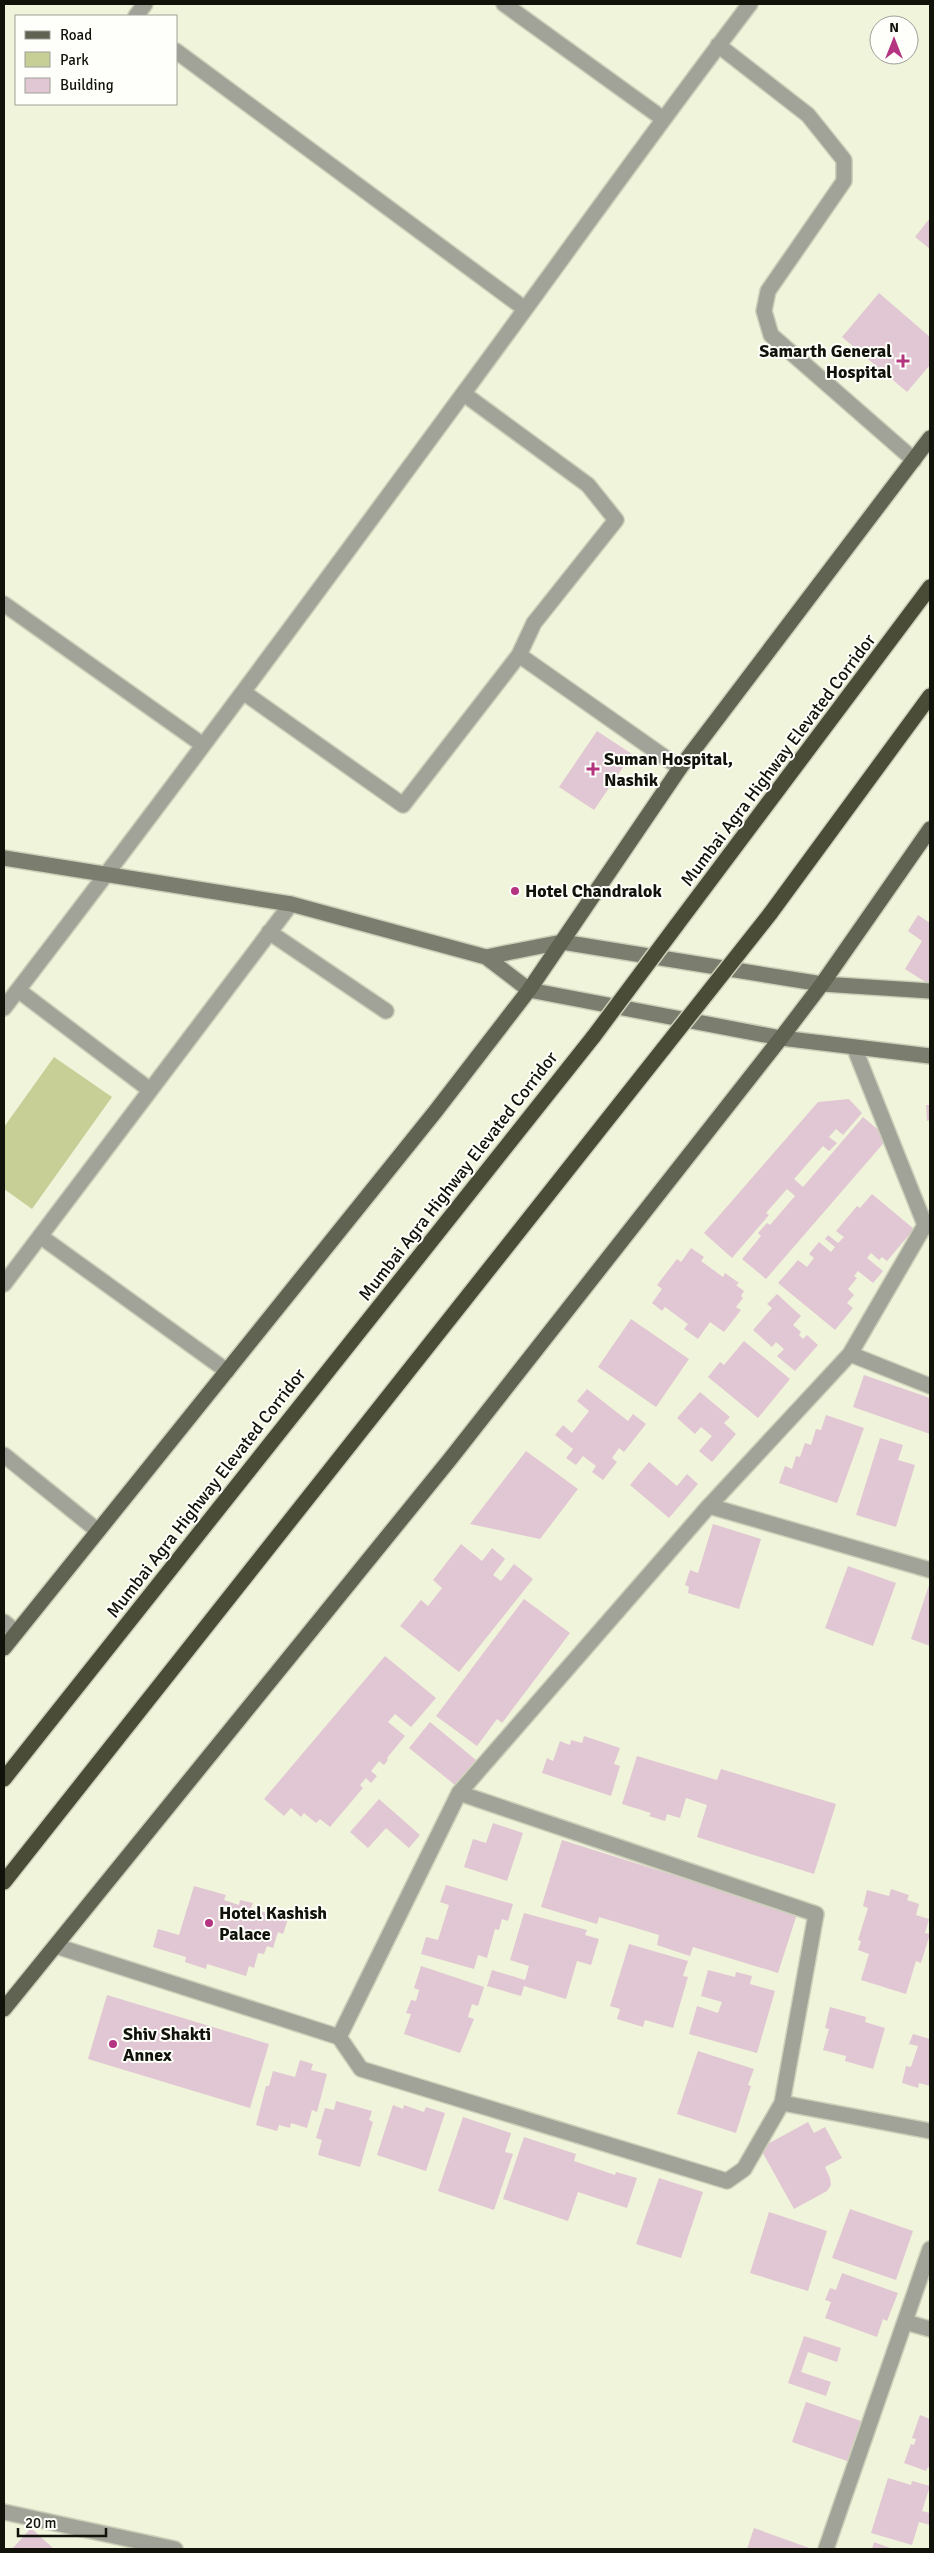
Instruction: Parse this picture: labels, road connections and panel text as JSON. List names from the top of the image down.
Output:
{
  "streets": {
    "highway": ["Mumbai Agra Highway Elevated Corridor"]
  },
  "places": {
    "health": ["Samarth General Hospital", "Suman Hospital, Nashik"],
    "other": ["Hotel Chandralok", "Hotel Kashish Palace", "Shiv Shakti Annex"]
  },
  "legend": ["Road", "Park", "Building"],
  "scale_bar": "20 m",
  "north": "top"
}
